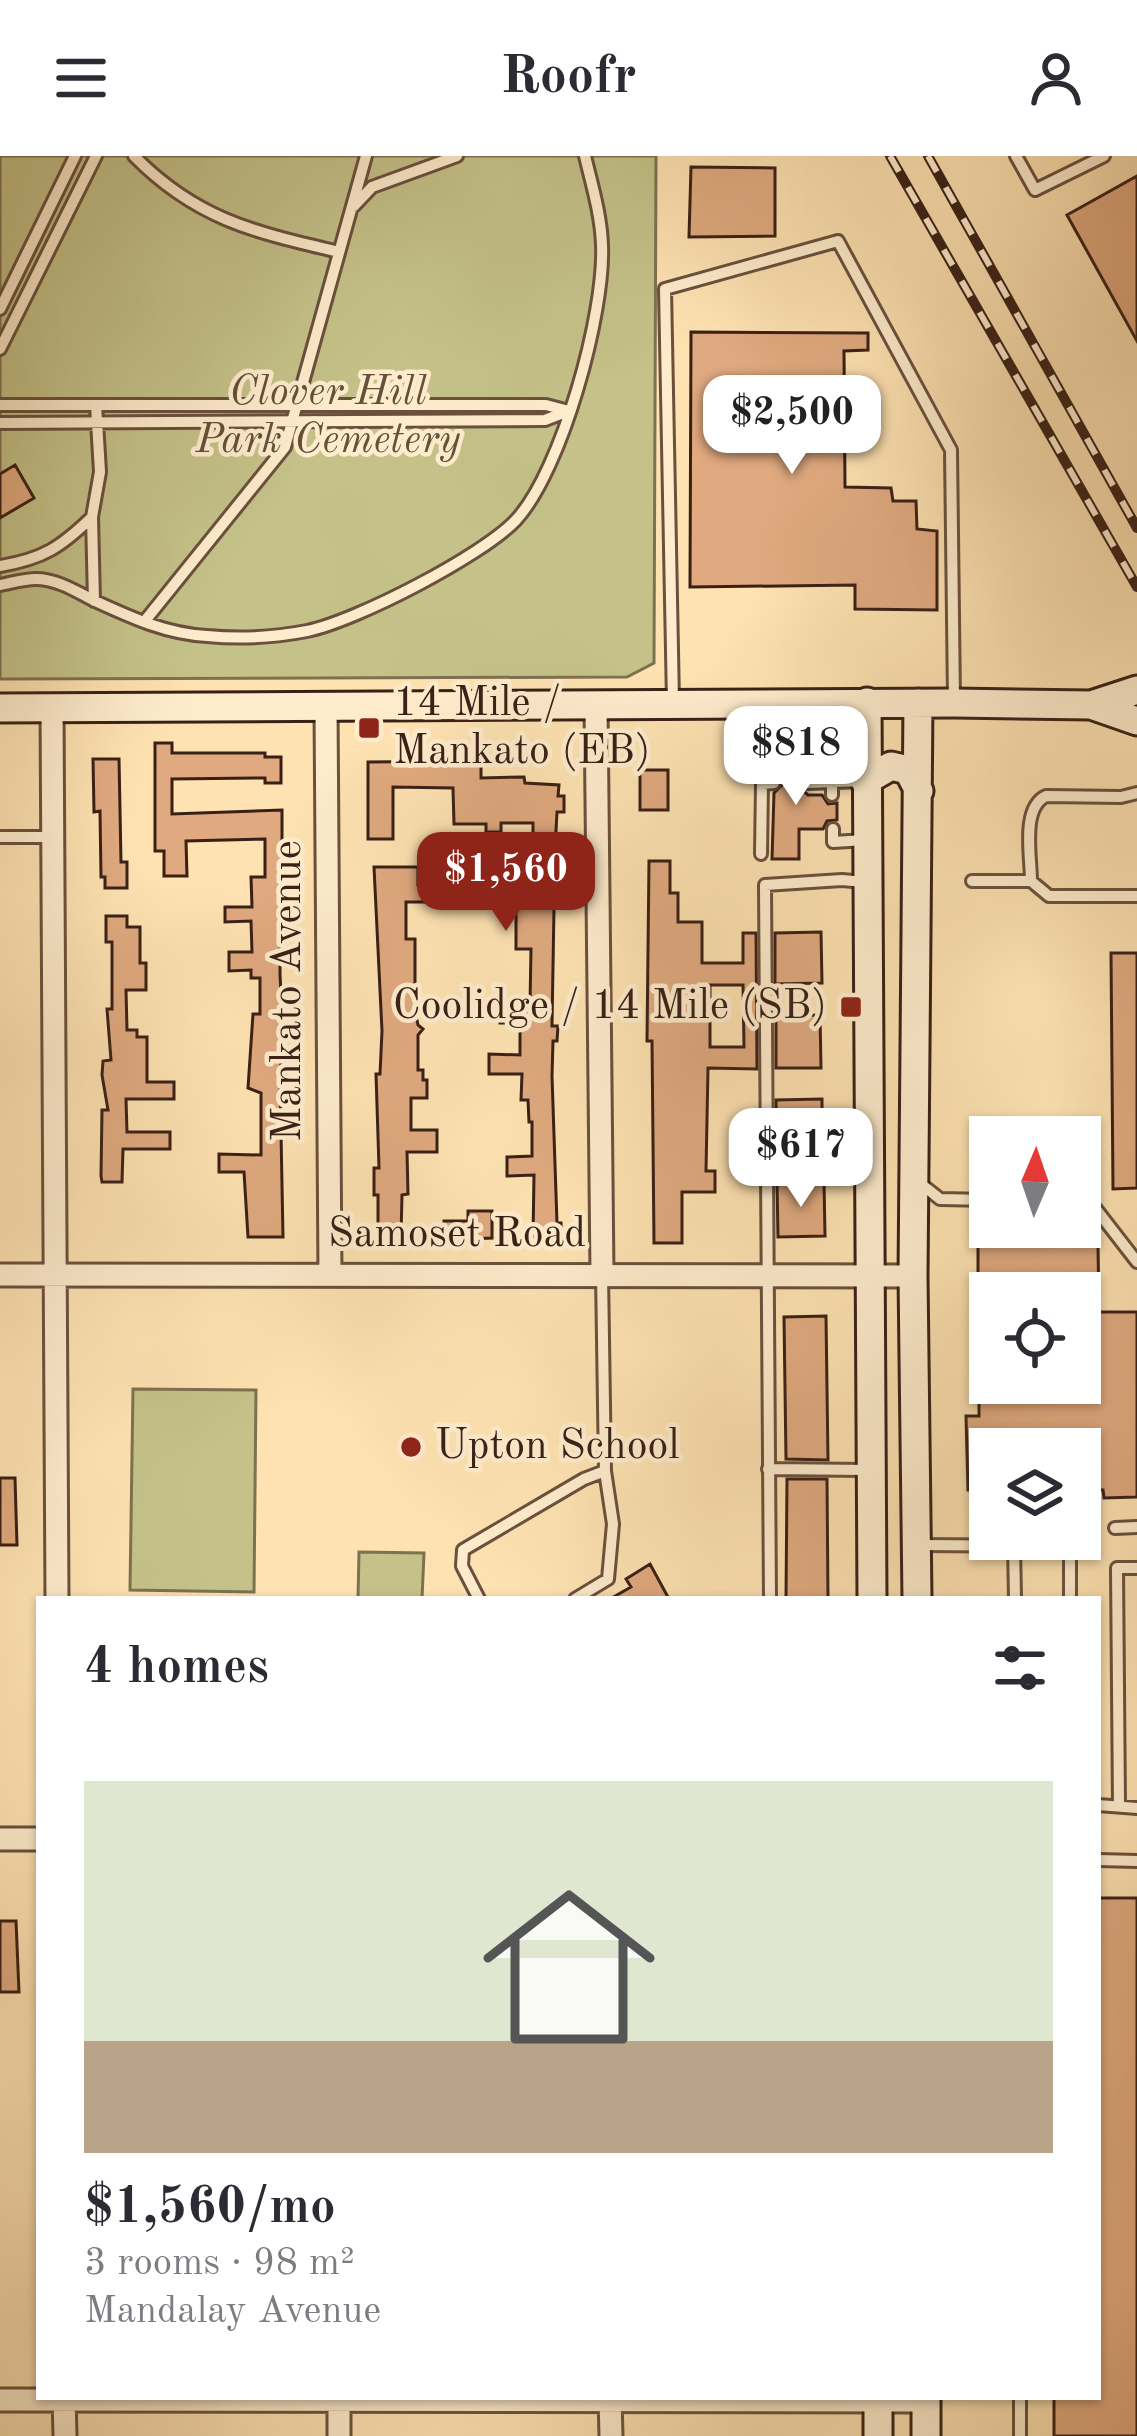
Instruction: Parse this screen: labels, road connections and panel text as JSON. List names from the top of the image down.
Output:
{
  "streets": {
    "street": ["Mankato Avenue", "Samoset Road"]
  },
  "crossings": [
    ["Mankato Avenue", "Samoset Road"]
  ],
  "parks": ["Clover Hill Park Cemetery"],
  "places": {
    "transit": ["14 Mile / Mankato (EB)", "Coolidge / 14 Mile (SB)"],
    "other": ["Upton School"]
  },
  "north": "top",
  "page": {
    "header": "Roofr",
    "price": [
      "$2,500",
      "$818",
      "$1,560",
      "$617"
    ],
    "heading": "4 homes",
    "list": [
      {
        "name": "$1,560/mo",
        "note": "3 rooms · 98 m² · Mandalay Avenue"
      }
    ]
  }
}
